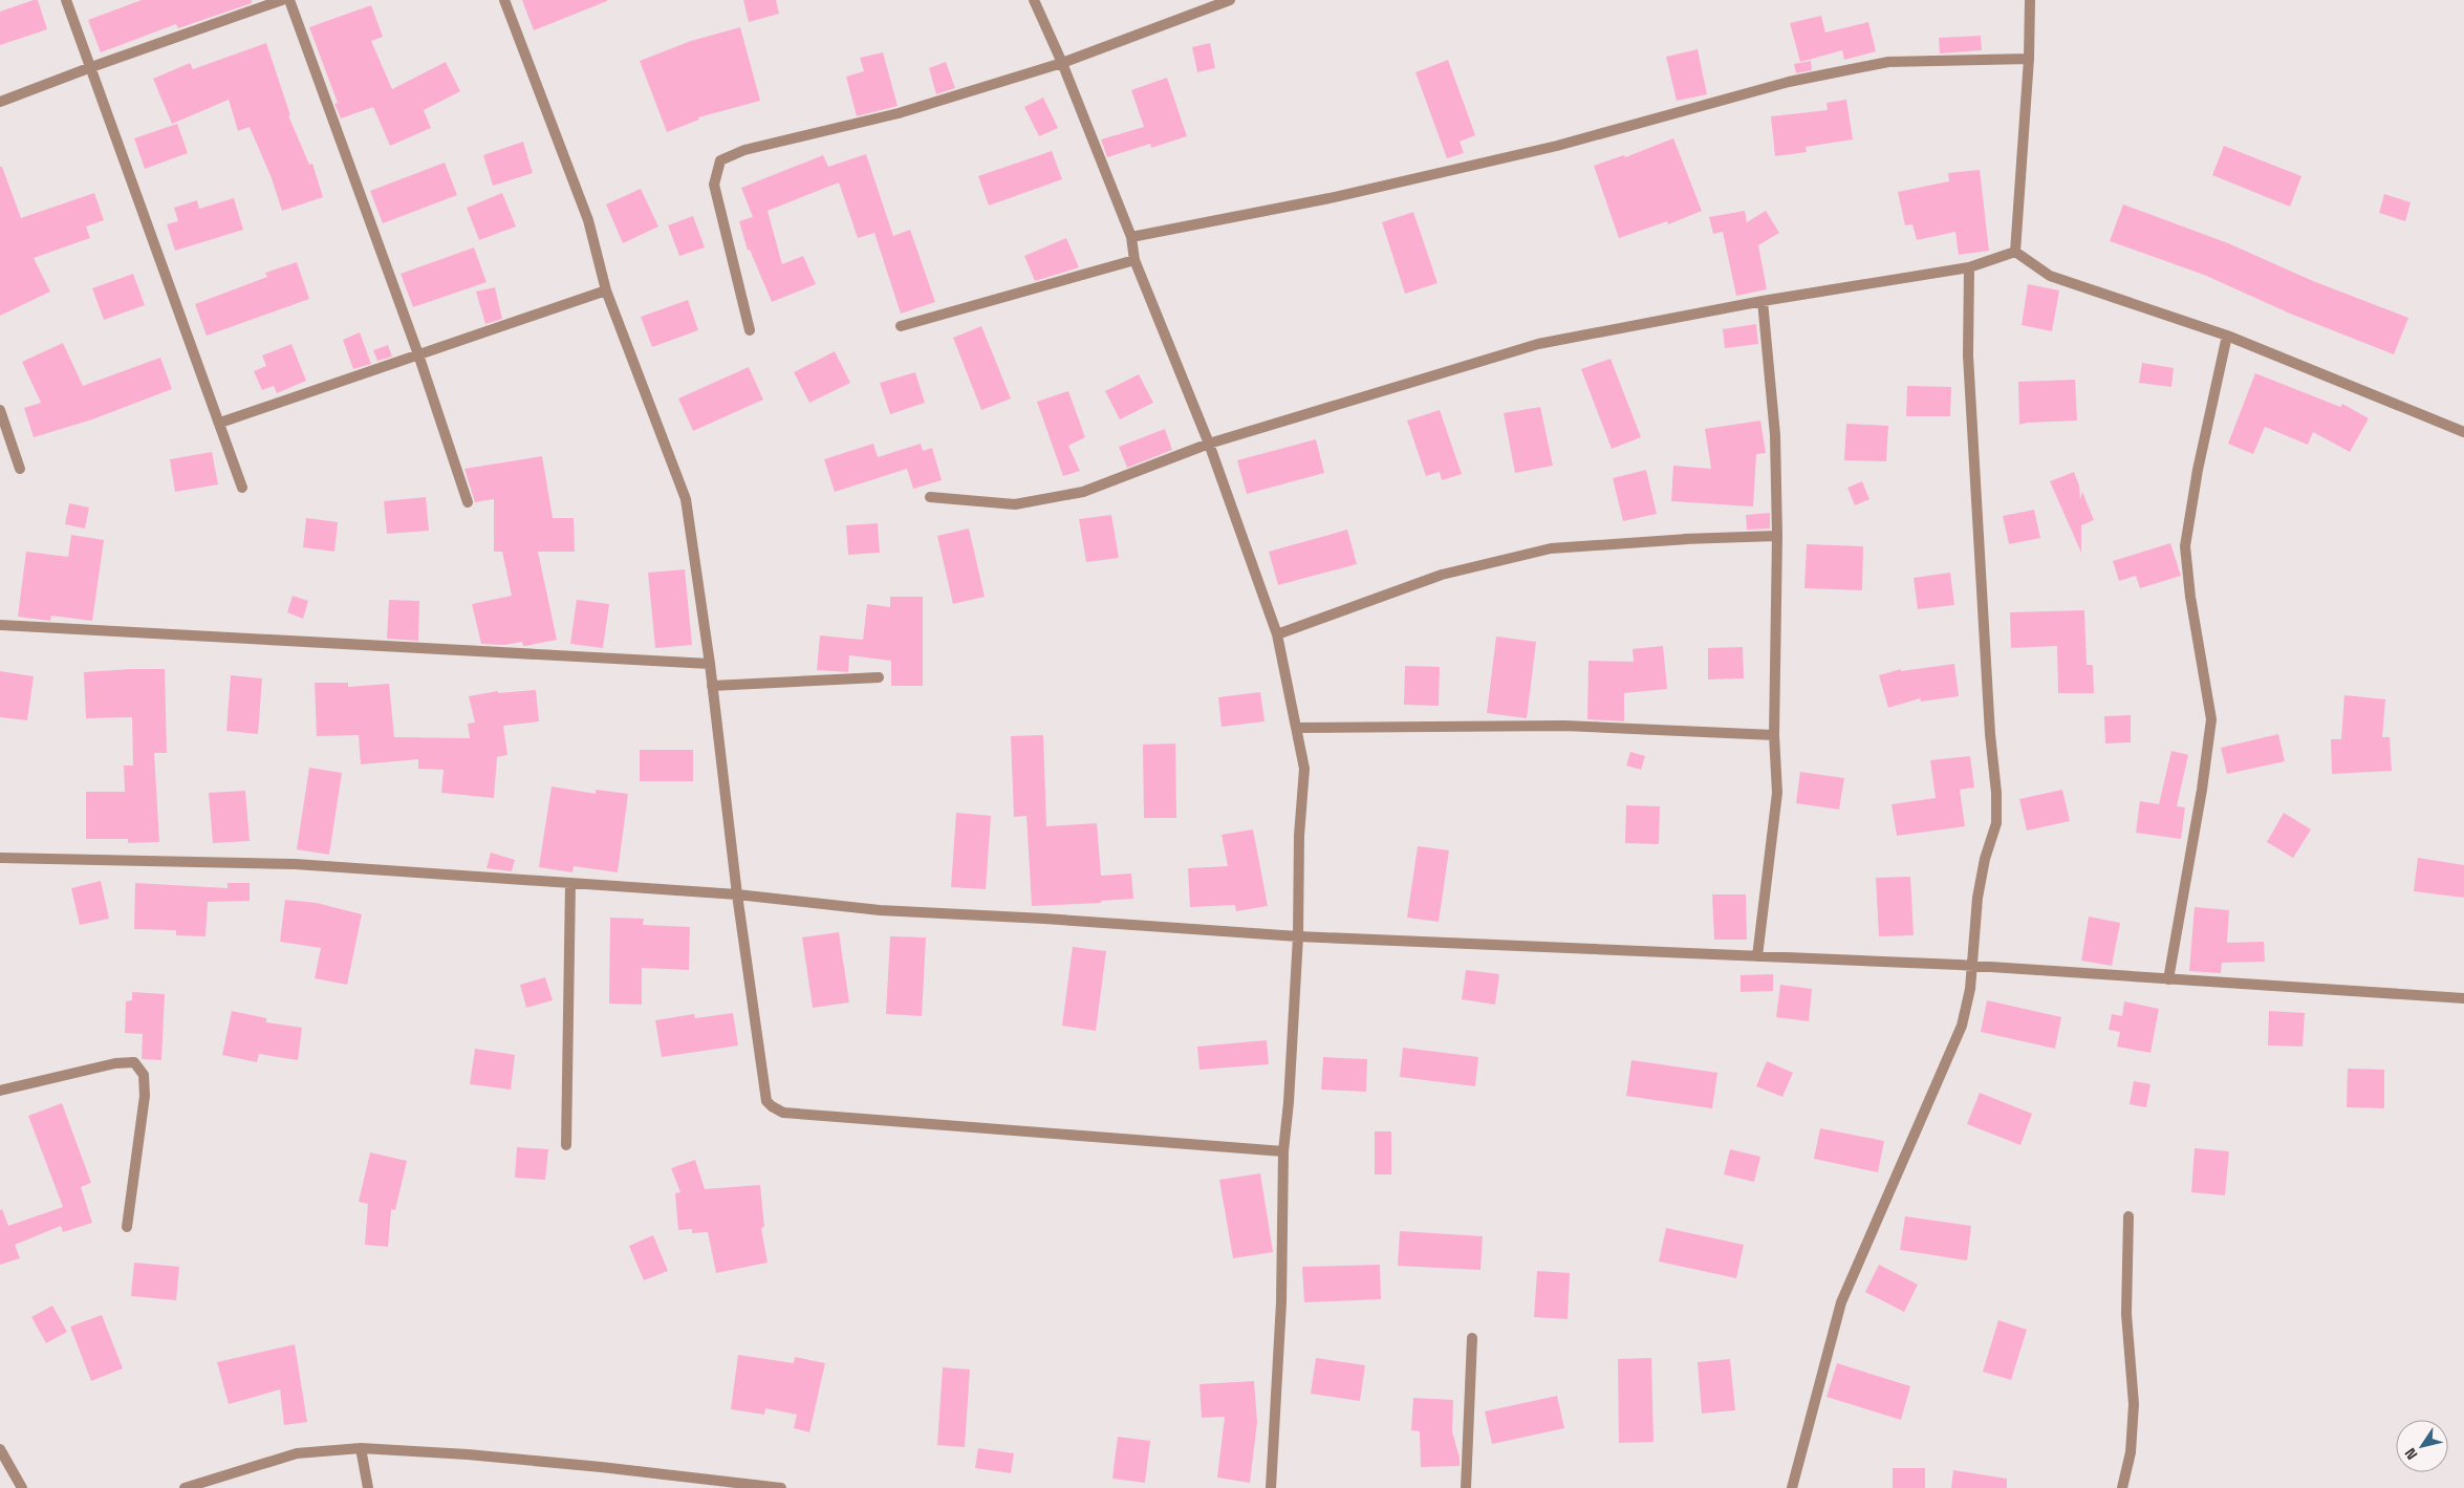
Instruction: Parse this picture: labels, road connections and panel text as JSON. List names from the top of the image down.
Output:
{
  "north": "bottom left"
}
